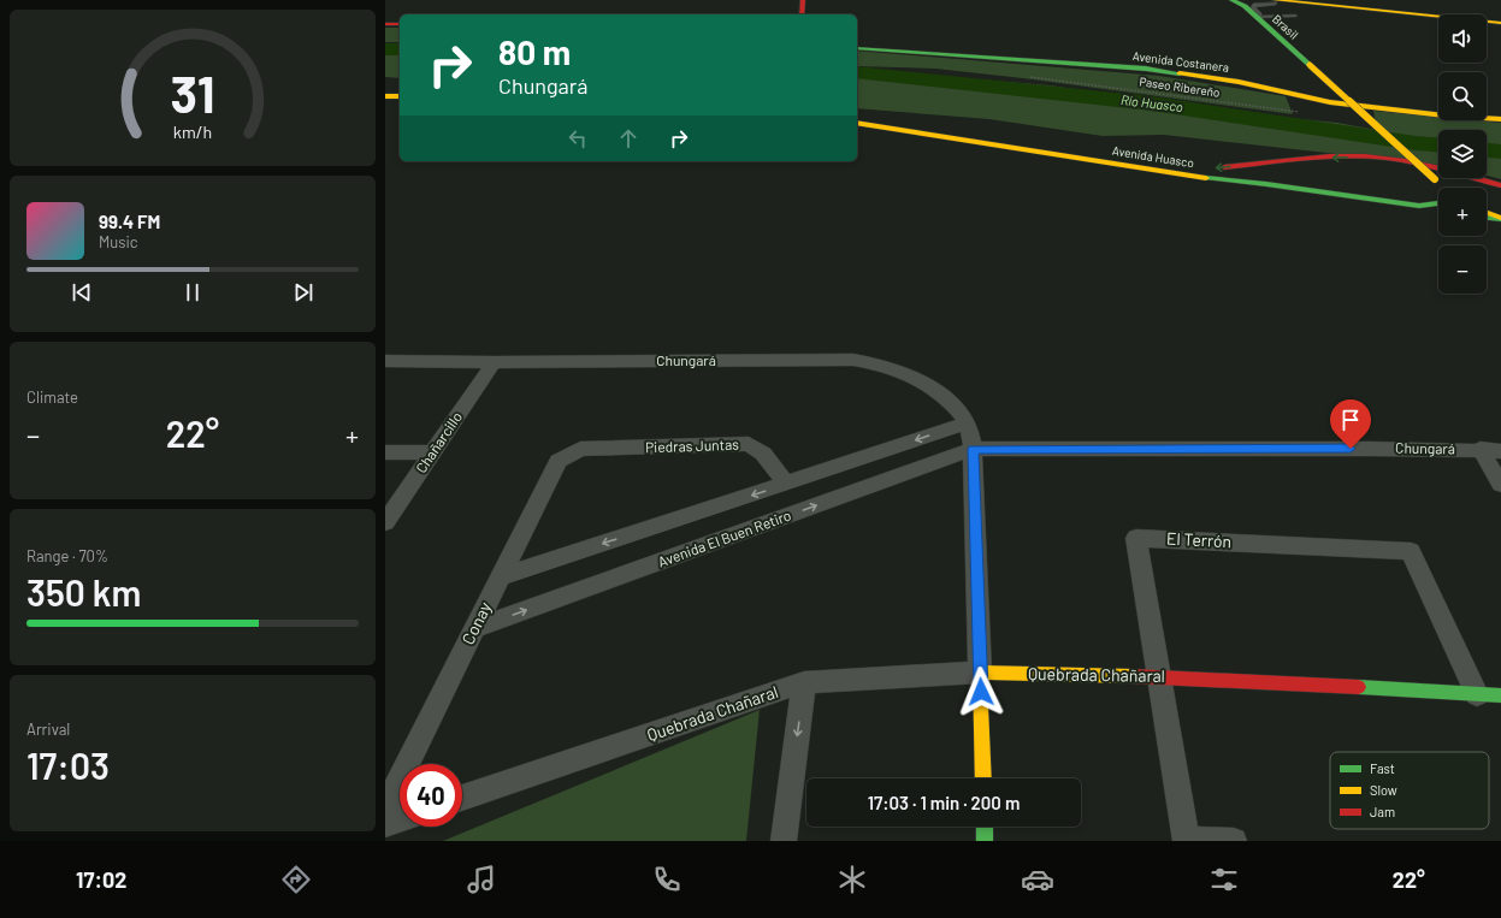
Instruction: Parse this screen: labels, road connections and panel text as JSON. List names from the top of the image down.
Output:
{
  "streets": {
    "main road": [
      "Brasil",
      "Avenida Costanera",
      "Avenida Huasco",
      "Quebrada Chañaral"
    ],
    "street": [
      "Chungará",
      "Chañarcillo",
      "Piedras Juntas",
      "Avenida El Buen Retiro",
      "El Terrón",
      "Conay"
    ],
    "path": ["Paseo Ribereño"]
  },
  "crossings": [
    ["Chungará", "Chañarcillo"],
    ["Chungará", "Avenida El Buen Retiro"],
    ["Piedras Juntas", "Conay"],
    ["Avenida El Buen Retiro", "Conay"],
    ["El Terrón", "Quebrada Chañaral"]
  ],
  "water": ["Río Huasco"],
  "legend": ["Fast", "Slow", "Jam"],
  "page": {
    "map_buttons": ["+", "−"],
    "turn": ["80 m", "Chungará"],
    "song": ["99.4 FM", "Music"],
    "tile": [
      "Climate",
      ["Range · 70%", "350 km"],
      ["Arrival", "17:03"]
    ],
    "heat": ["−", "22°", "+"],
    "limit": "40",
    "trip": "17:03 · 1 min · 200 m",
    "tabs": ["17:02", "22°"],
    "gauge": ["31", "km/h"]
  }
}
